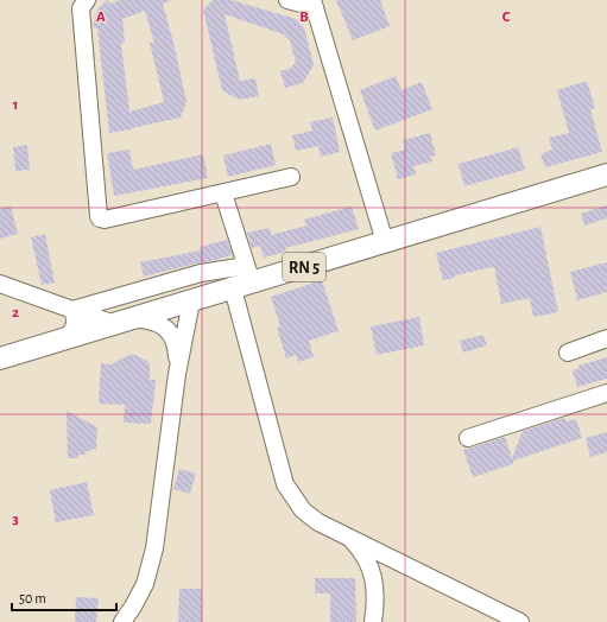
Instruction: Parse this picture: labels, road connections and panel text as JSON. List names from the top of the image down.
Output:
{
  "streets": {
    "main road": ["RN 5"]
  },
  "scale_bar": "50 m",
  "grid": {
    "columns": ["A", "B", "C"],
    "rows": ["1", "2", "3"]
  }
}
